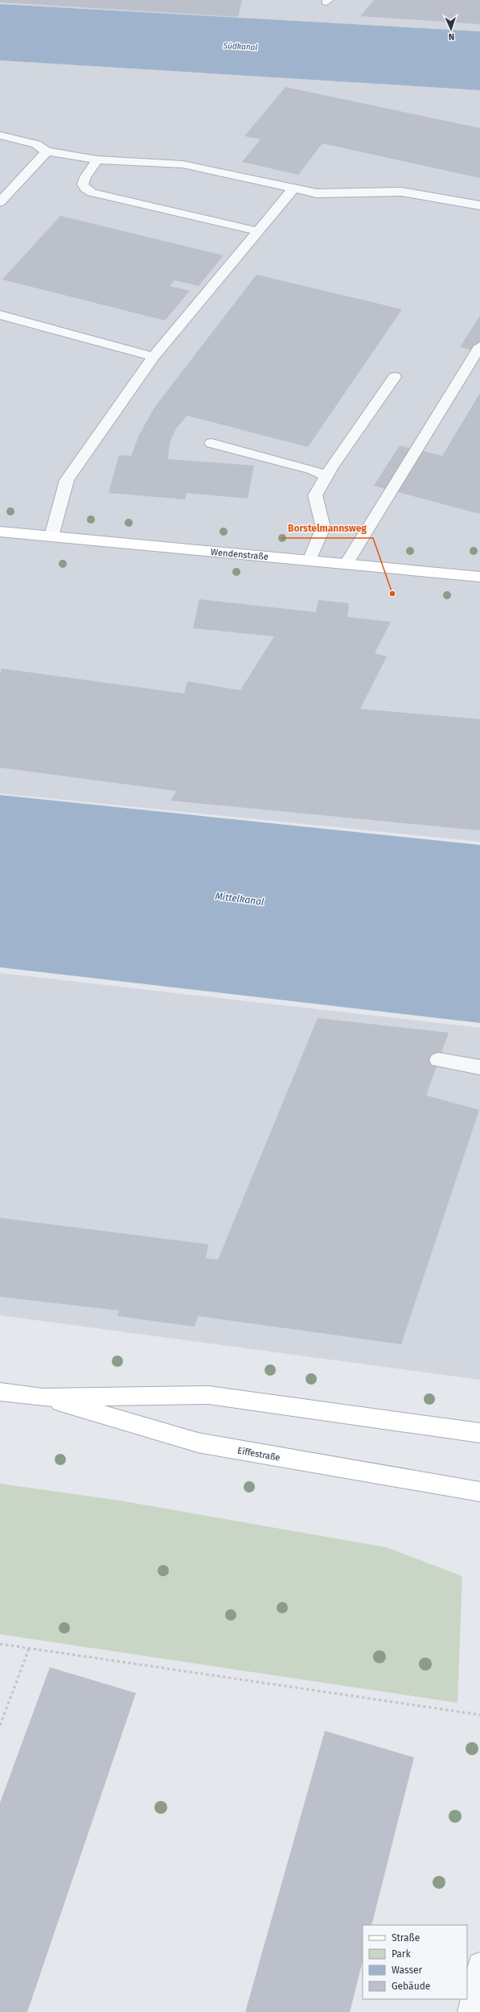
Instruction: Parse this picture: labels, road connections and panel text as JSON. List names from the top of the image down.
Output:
{
  "streets": {
    "main road": ["Wendenstraße", "Eiffestraße"]
  },
  "water": ["Südkanal", "Mittelkanal"],
  "places": ["Borstelmannsweg"],
  "legend": [
    "Straße",
    "Park",
    "Wasser",
    "Gebäude"
  ],
  "north": "bottom"
}
